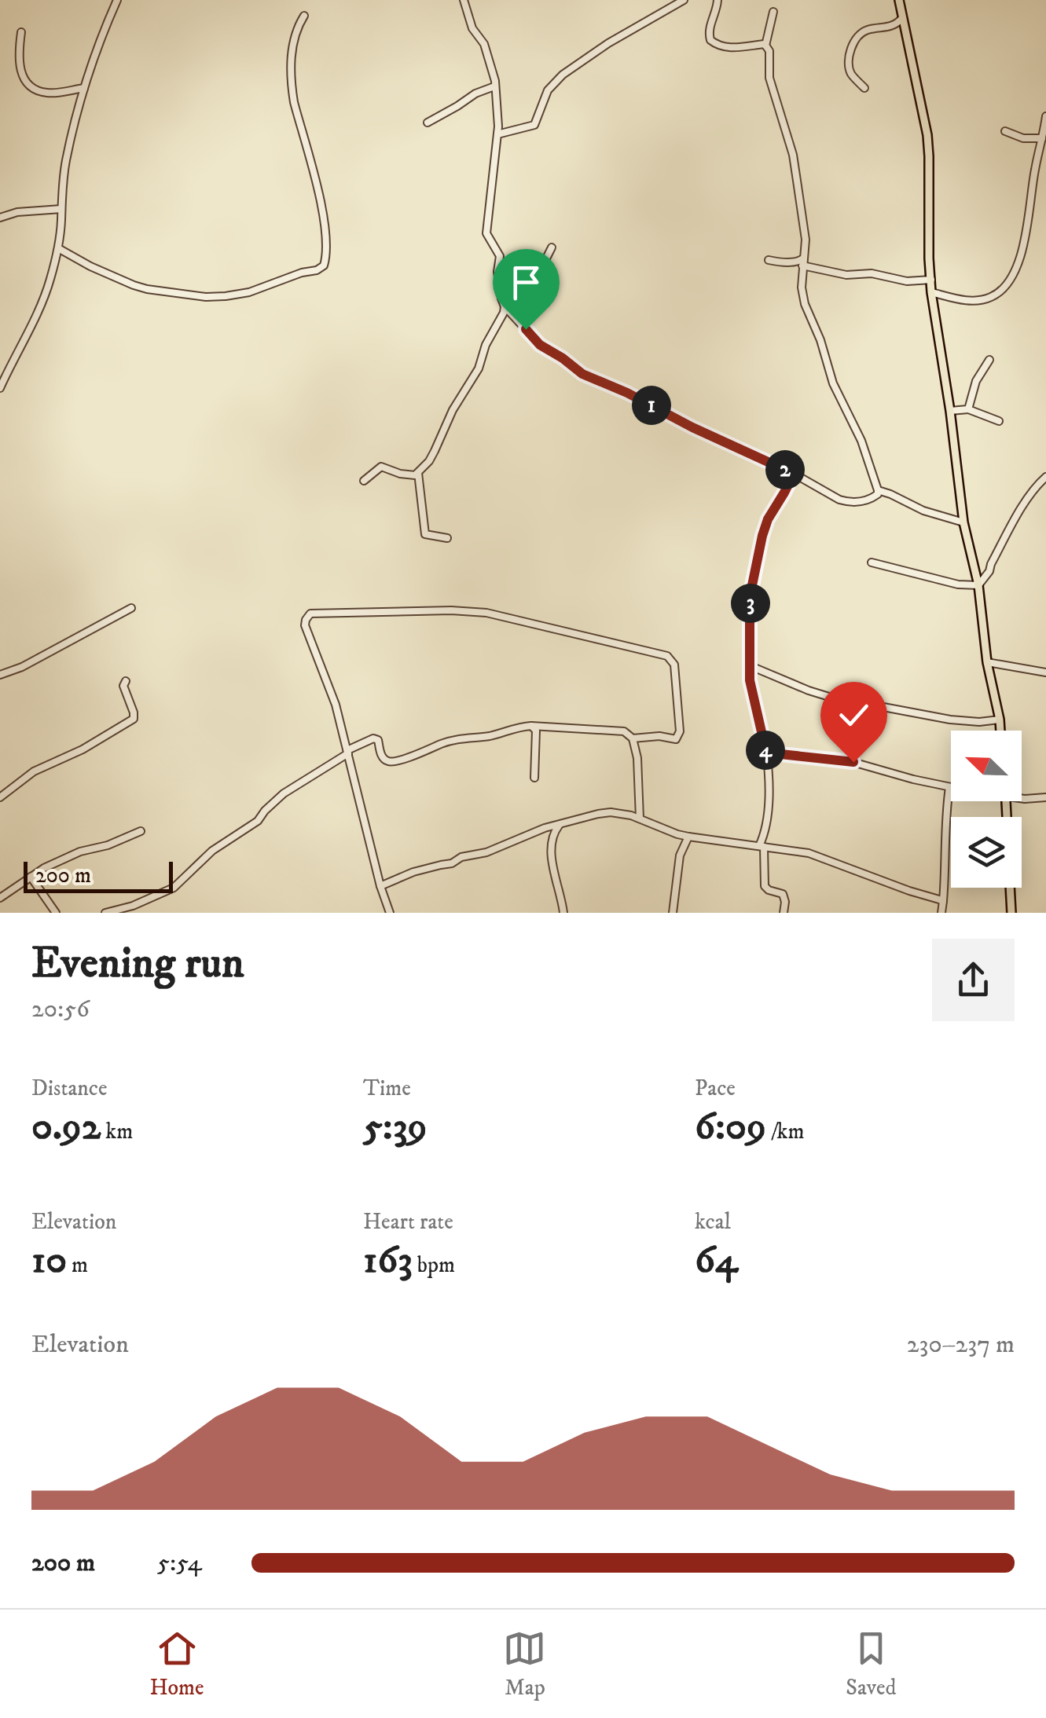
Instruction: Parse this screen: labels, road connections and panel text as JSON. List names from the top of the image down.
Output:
{
  "scale_bar": "200 m",
  "north": "top left",
  "page": {
    "pins": [
      "1",
      "2",
      "3",
      "4"
    ],
    "scale": "200 m",
    "heading": ["Evening run", "20:56"],
    "stats": [
      ["Distance", "0.92 km"],
      ["Time", "5:39"],
      ["Pace", "6:09 /km"],
      ["Elevation", "10 m"],
      ["Heart rate", "163 bpm"],
      ["kcal", "64"]
    ],
    "chart": ["Elevation", "230–237 m"],
    "list": [
      {
        "name": "200 m",
        "note": "5:54"
      }
    ],
    "tabs": ["Home", "Map", "Saved"]
  }
}
